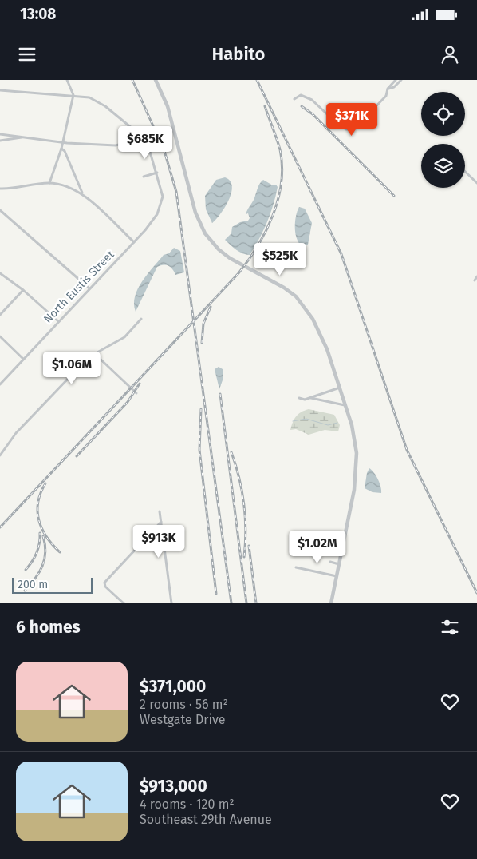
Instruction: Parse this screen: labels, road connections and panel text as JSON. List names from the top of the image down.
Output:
{
  "streets": {
    "street": ["North Eustis Street"]
  },
  "scale_bar": "200 m",
  "page": {
    "status": "13:08",
    "header": "Habito",
    "price": [
      "$371K",
      "$685K",
      "$525K",
      "$1.06M",
      "$913K",
      "$1.02M"
    ],
    "scale": "200 m",
    "heading": "6 homes",
    "list": [
      {
        "name": "$371,000",
        "note": "2 rooms · 56 m² · Westgate Drive"
      },
      {
        "name": "$913,000",
        "note": "4 rooms · 120 m² · Southeast 29th Avenue"
      }
    ]
  }
}
